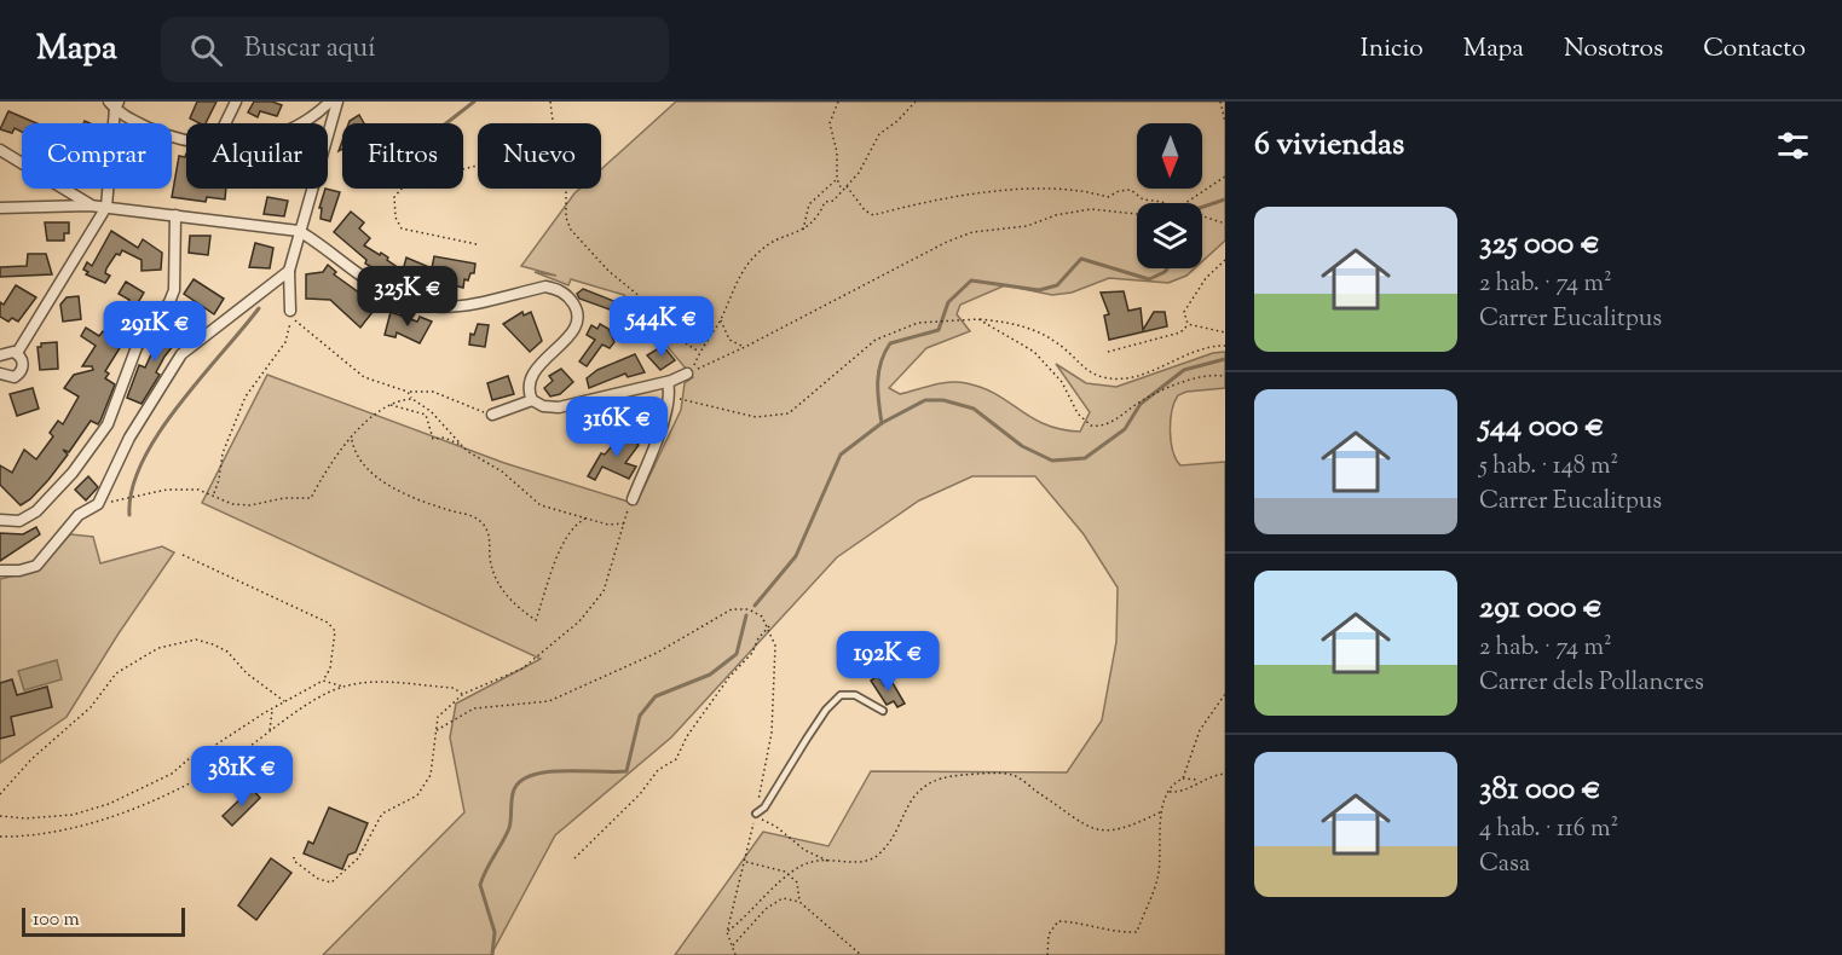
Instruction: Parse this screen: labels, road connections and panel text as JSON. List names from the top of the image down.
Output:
{
  "scale_bar": "100 m",
  "north": "bottom",
  "page": {
    "header": "Mapa",
    "search": "Buscar aquí",
    "nav": [
      "Inicio",
      "Mapa",
      "Nosotros",
      "Contacto"
    ],
    "heading": "6 viviendas",
    "chip": [
      "Comprar",
      "Alquilar",
      "Filtros",
      "Nuevo"
    ],
    "list": [
      {
        "name": "325 000 €",
        "note": "2 hab. · 74 m² · Carrer Eucalitpus"
      },
      {
        "name": "544 000 €",
        "note": "5 hab. · 148 m² · Carrer Eucalitpus"
      },
      {
        "name": "291 000 €",
        "note": "2 hab. · 74 m² · Carrer dels Pollancres"
      },
      {
        "name": "381 000 €",
        "note": "4 hab. · 116 m² · Casa"
      }
    ],
    "price": [
      "325K €",
      "544K €",
      "291K €",
      "316K €",
      "192K €",
      "381K €"
    ],
    "scale": "100 m"
  }
}
